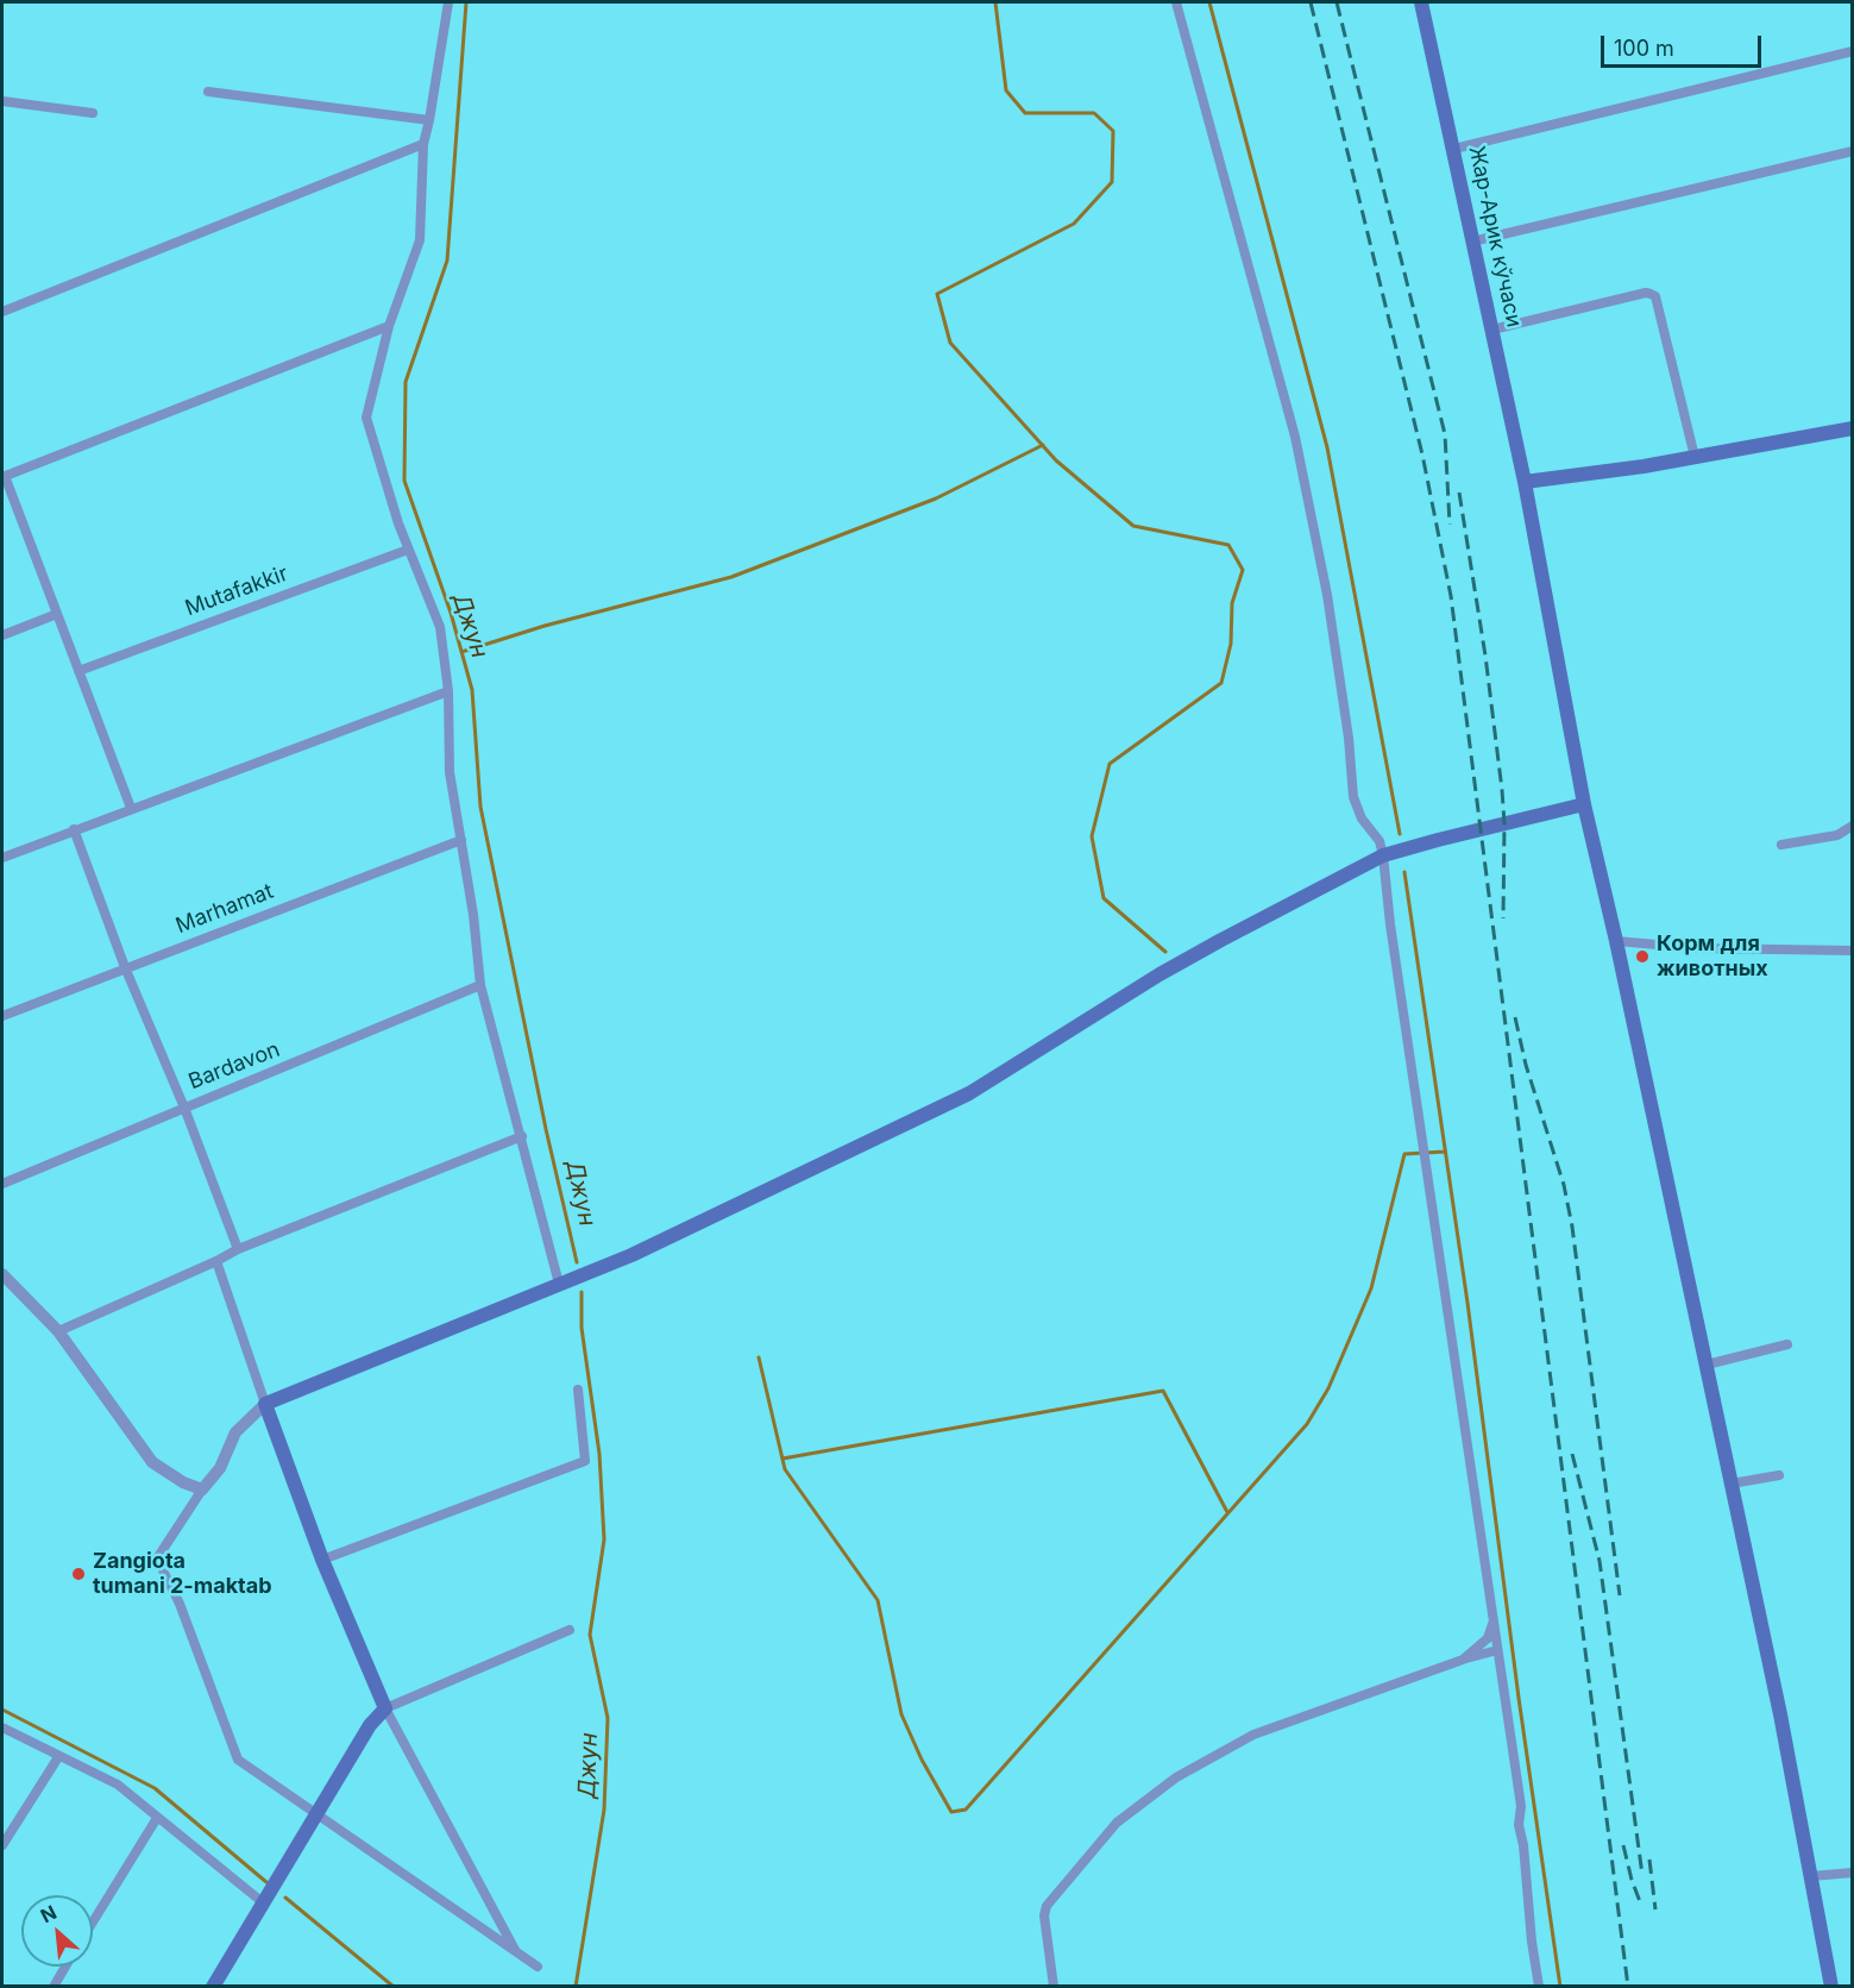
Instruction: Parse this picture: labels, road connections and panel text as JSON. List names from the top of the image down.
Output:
{
  "streets": {
    "main road": ["Жар-Арик кўчаси"],
    "street": ["Mutafakkir", "Marhamat", "Bardavon"]
  },
  "water": ["Джун"],
  "places": ["Корм для животных", "Zangiota tumani 2-maktab"],
  "scale_bar": "100 m",
  "north": "top left"
}
